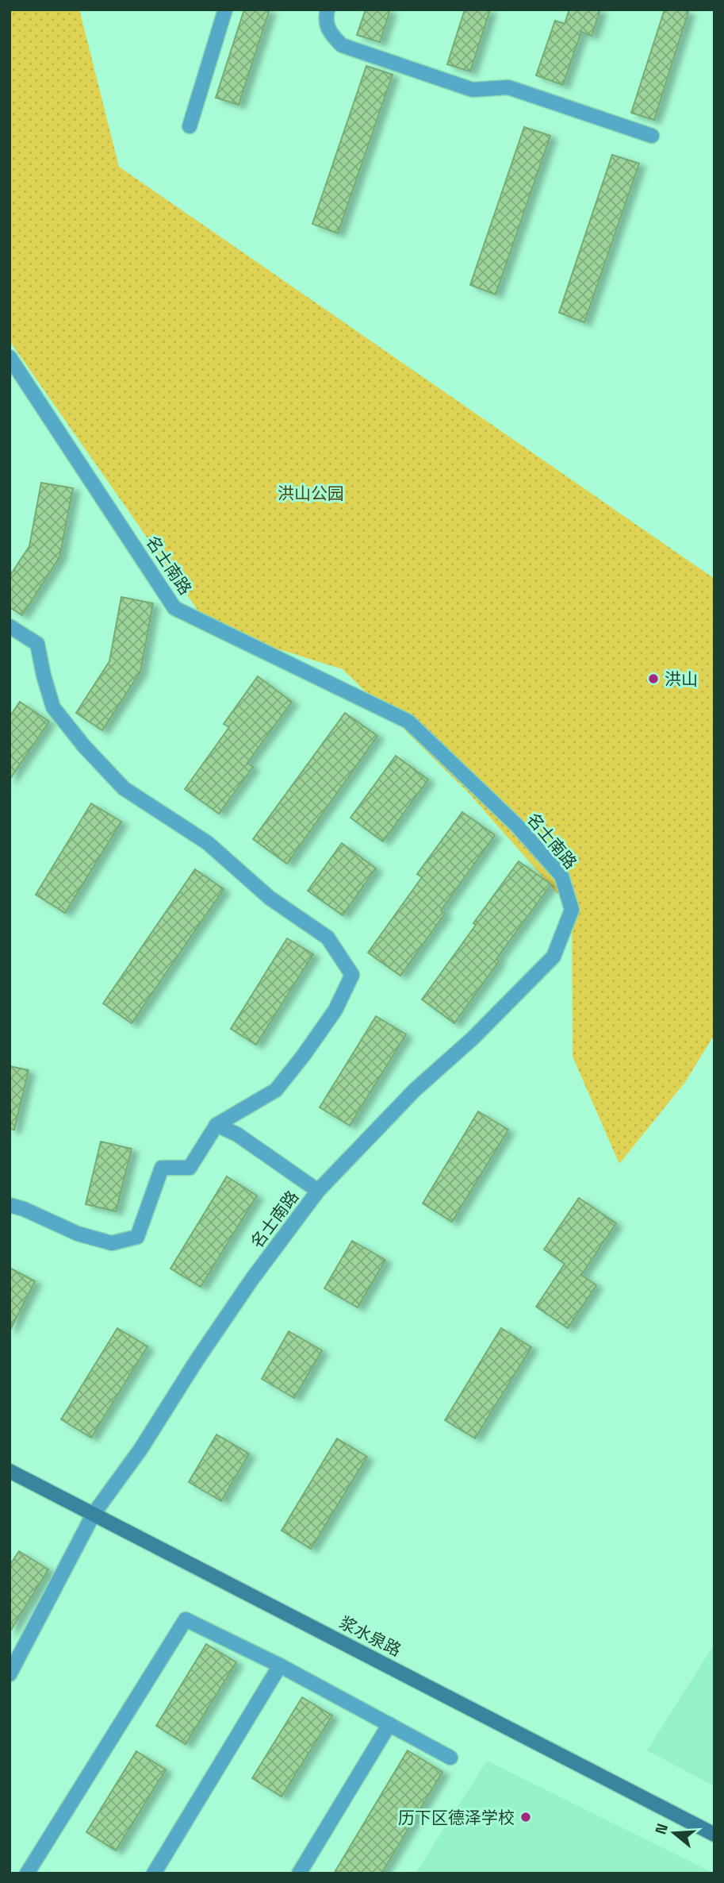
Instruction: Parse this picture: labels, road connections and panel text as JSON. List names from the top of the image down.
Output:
{
  "streets": {
    "main road": ["浆水泉路"],
    "street": ["名士南路"]
  },
  "crossings": [
    ["名士南路", "浆水泉路"]
  ],
  "parks": ["洪山公园"],
  "places": ["洪山", "历下区德泽学校"],
  "north": "left"
}
